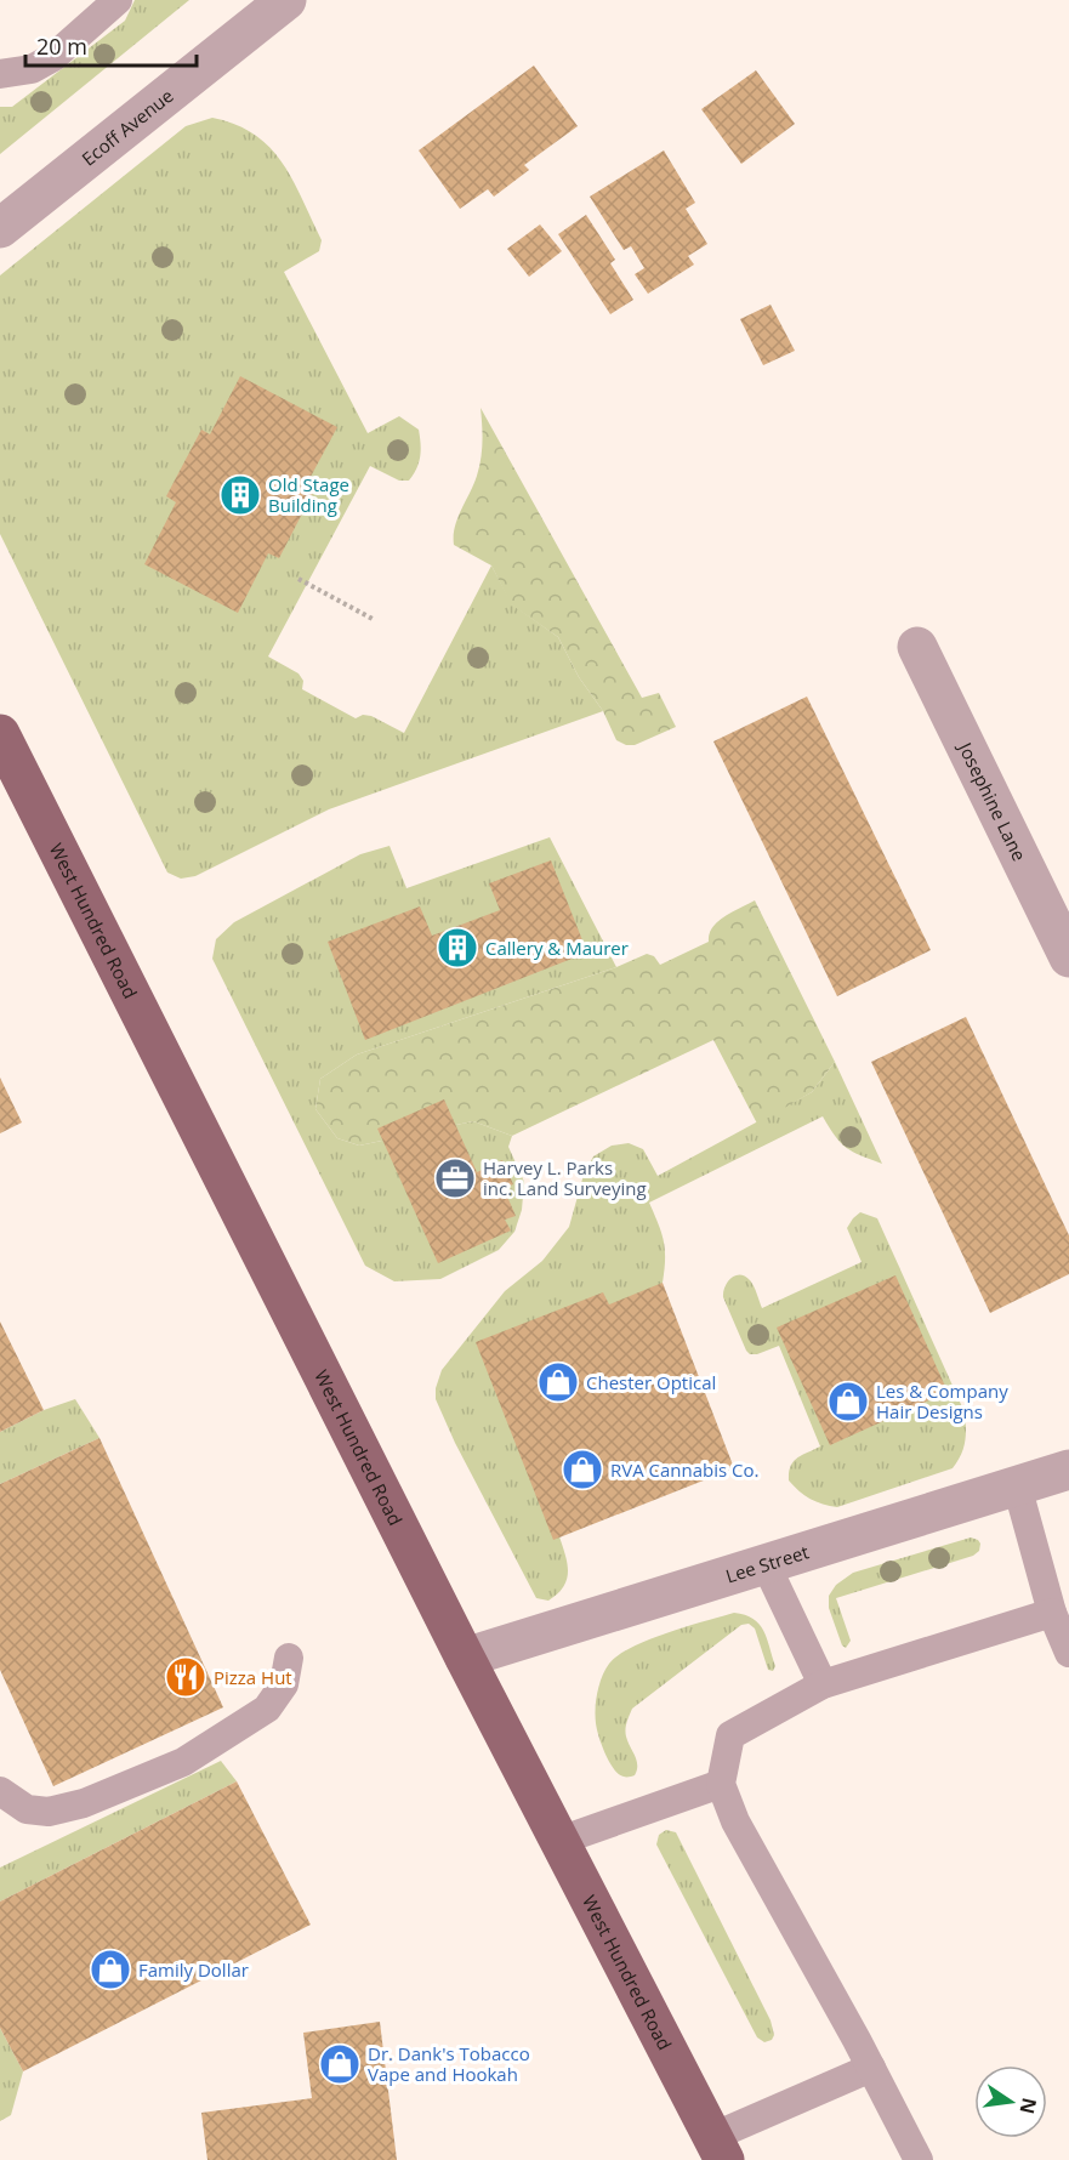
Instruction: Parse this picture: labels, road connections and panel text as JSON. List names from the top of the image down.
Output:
{
  "streets": {
    "main road": ["West Hundred Road"],
    "street": ["Ecoff Avenue", "Josephine Lane", "Lee Street"]
  },
  "crossings": [
    ["West Hundred Road", "Lee Street"]
  ],
  "places": {
    "building": ["Old Stage Building", "Callery & Maurer"],
    "office": ["Harvey L. Parks inc. Land Surveying"],
    "shop": [
      "Chester Optical",
      "Les & Company Hair Designs",
      "RVA Cannabis Co.",
      "Family Dollar",
      "Dr. Dank's Tobacco Vape and Hookah"
    ],
    "restaurant": ["Pizza Hut"]
  },
  "scale_bar": "20 m",
  "north": "right"
}
